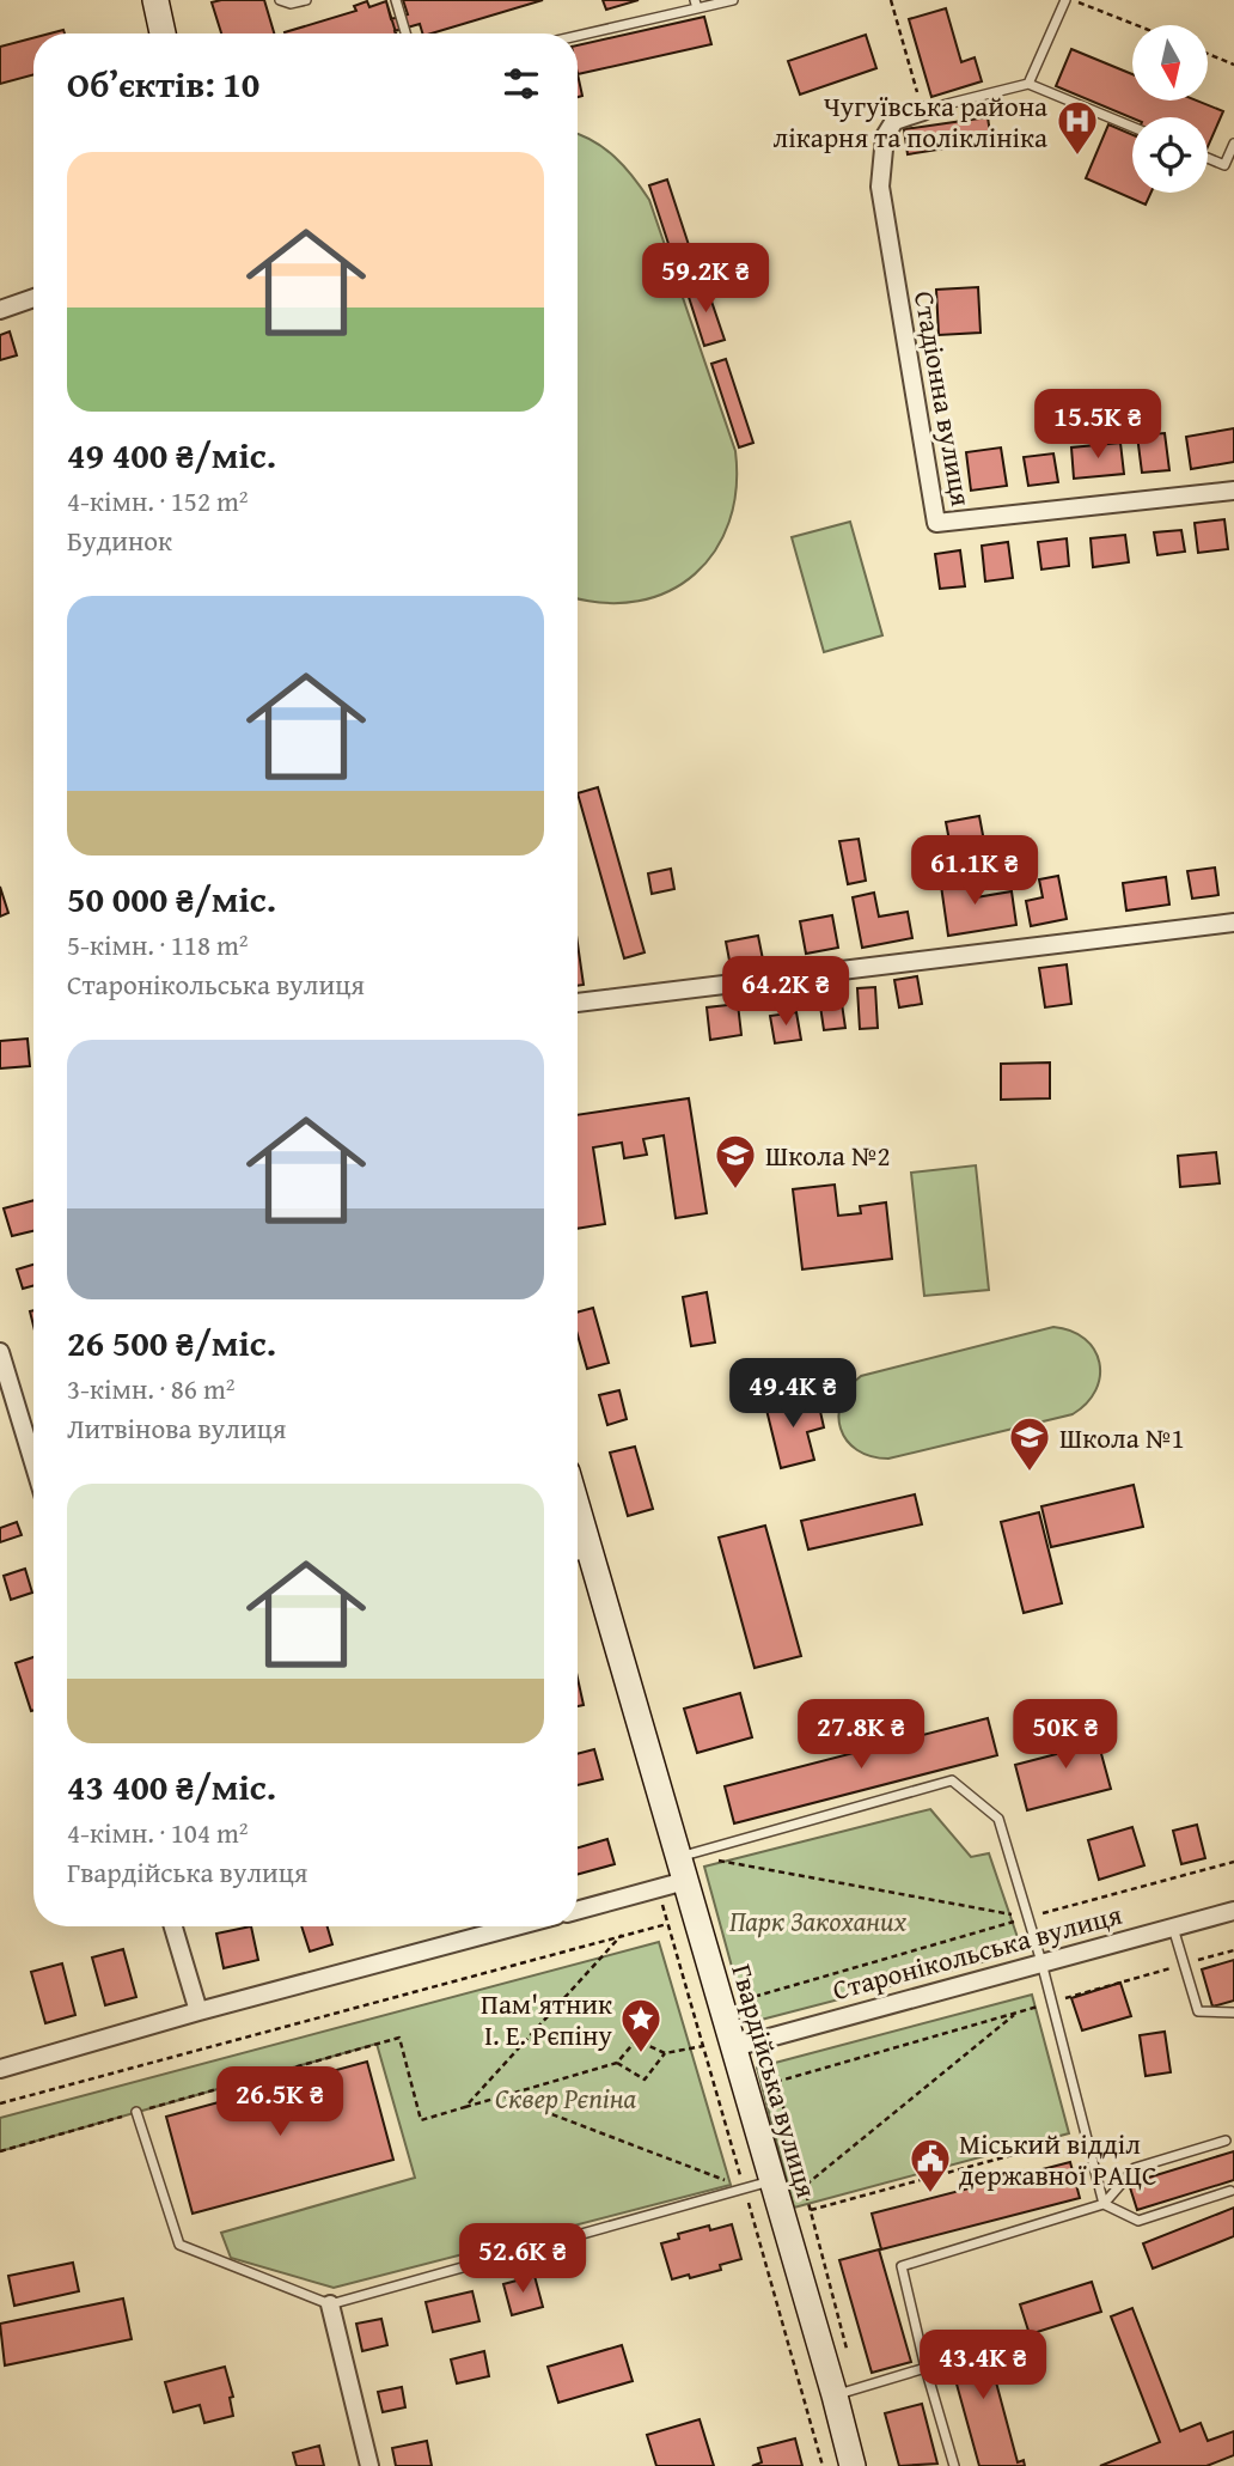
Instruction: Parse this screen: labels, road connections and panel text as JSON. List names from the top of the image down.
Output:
{
  "streets": {
    "street": ["Стадіонна вулиця", "Старонікольська вулиця", "Гвардійська вулиця"]
  },
  "crossings": [
    ["Старонікольська вулиця", "Гвардійська вулиця"]
  ],
  "parks": ["Парк Закоханих", "Сквер Рєпіна"],
  "places": {
    "hospital": ["Чугуївська района лікарня та поліклініка"],
    "school or university": ["Школа №2", "Школа №1"],
    "place": ["Пам'ятник І. Е. Рєпіну"],
    "public building": ["Міський відділ державної РАЦС"]
  },
  "north": "bottom",
  "page": {
    "heading": "Об’єктів: 10",
    "list": [
      {
        "name": "49 400 ₴/міс.",
        "note": "4-кімн. · 152 m² · Будинок"
      },
      {
        "name": "50 000 ₴/міс.",
        "note": "5-кімн. · 118 m² · Старонікольська вулиця"
      },
      {
        "name": "26 500 ₴/міс.",
        "note": "3-кімн. · 86 m² · Литвінова вулиця"
      },
      {
        "name": "43 400 ₴/міс.",
        "note": "4-кімн. · 104 m² · Гвардійська вулиця"
      }
    ],
    "price": [
      "59.2K ₴",
      "15.5K ₴",
      "61.1K ₴",
      "64.2K ₴",
      "49.4K ₴",
      "27.8K ₴",
      "50K ₴",
      "26.5K ₴",
      "52.6K ₴",
      "43.4K ₴"
    ]
  }
}
